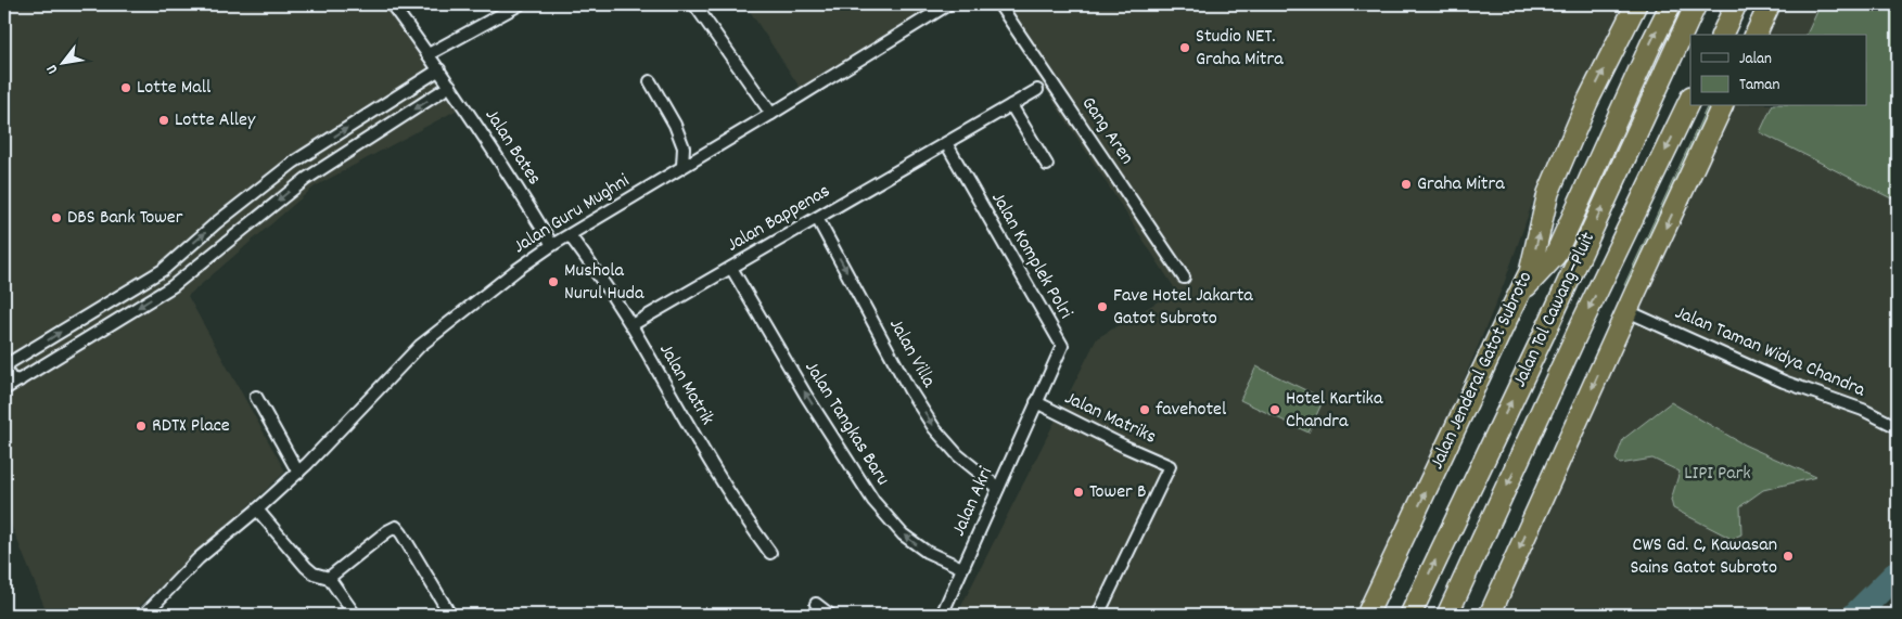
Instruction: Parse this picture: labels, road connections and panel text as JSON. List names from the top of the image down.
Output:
{
  "streets": {
    "highway": ["Jalan Tol Cawang–Pluit", "Jalan Jenderal Gatot Subroto"],
    "street": [
      "Gang Aren",
      "Jalan Bates",
      "Jalan Guru Mughni",
      "Jalan Bappenas",
      "Jalan Komplek Polri",
      "Jalan Taman Widya Chandra",
      "Jalan Villa",
      "Jalan Matrik",
      "Jalan Matriks",
      "Jalan Tangkas Baru",
      "Jalan Akri"
    ]
  },
  "crossings": [
    ["Jalan Bates", "Jalan Guru Mughni"],
    ["Jalan Guru Mughni", "Jalan Matrik"],
    ["Jalan Bappenas", "Jalan Komplek Polri"],
    ["Jalan Bappenas", "Jalan Villa"],
    ["Jalan Bappenas", "Jalan Matrik"],
    ["Jalan Bappenas", "Jalan Tangkas Baru"],
    ["Jalan Komplek Polri", "Jalan Matriks"],
    ["Jalan Komplek Polri", "Jalan Akri"],
    ["Jalan Villa", "Jalan Akri"],
    ["Jalan Matriks", "Jalan Akri"],
    ["Jalan Tangkas Baru", "Jalan Akri"]
  ],
  "one_way": ["Jalan Villa", "Jalan Tangkas Baru"],
  "parks": ["LIPI Park"],
  "places": [
    "Studio NET. Graha Mitra",
    "Lotte Mall",
    "Lotte Alley",
    "Graha Mitra",
    "DBS Bank Tower",
    "Mushola Nurul Huda",
    "Fave Hotel Jakarta Gatot Subroto",
    "favehotel",
    "Hotel Kartika Chandra",
    "RDTX Place",
    "Tower B",
    "CWS Gd. C, Kawasan Sains Gatot Subroto"
  ],
  "legend": ["Jalan", "Taman"],
  "north": "bottom left"
}
